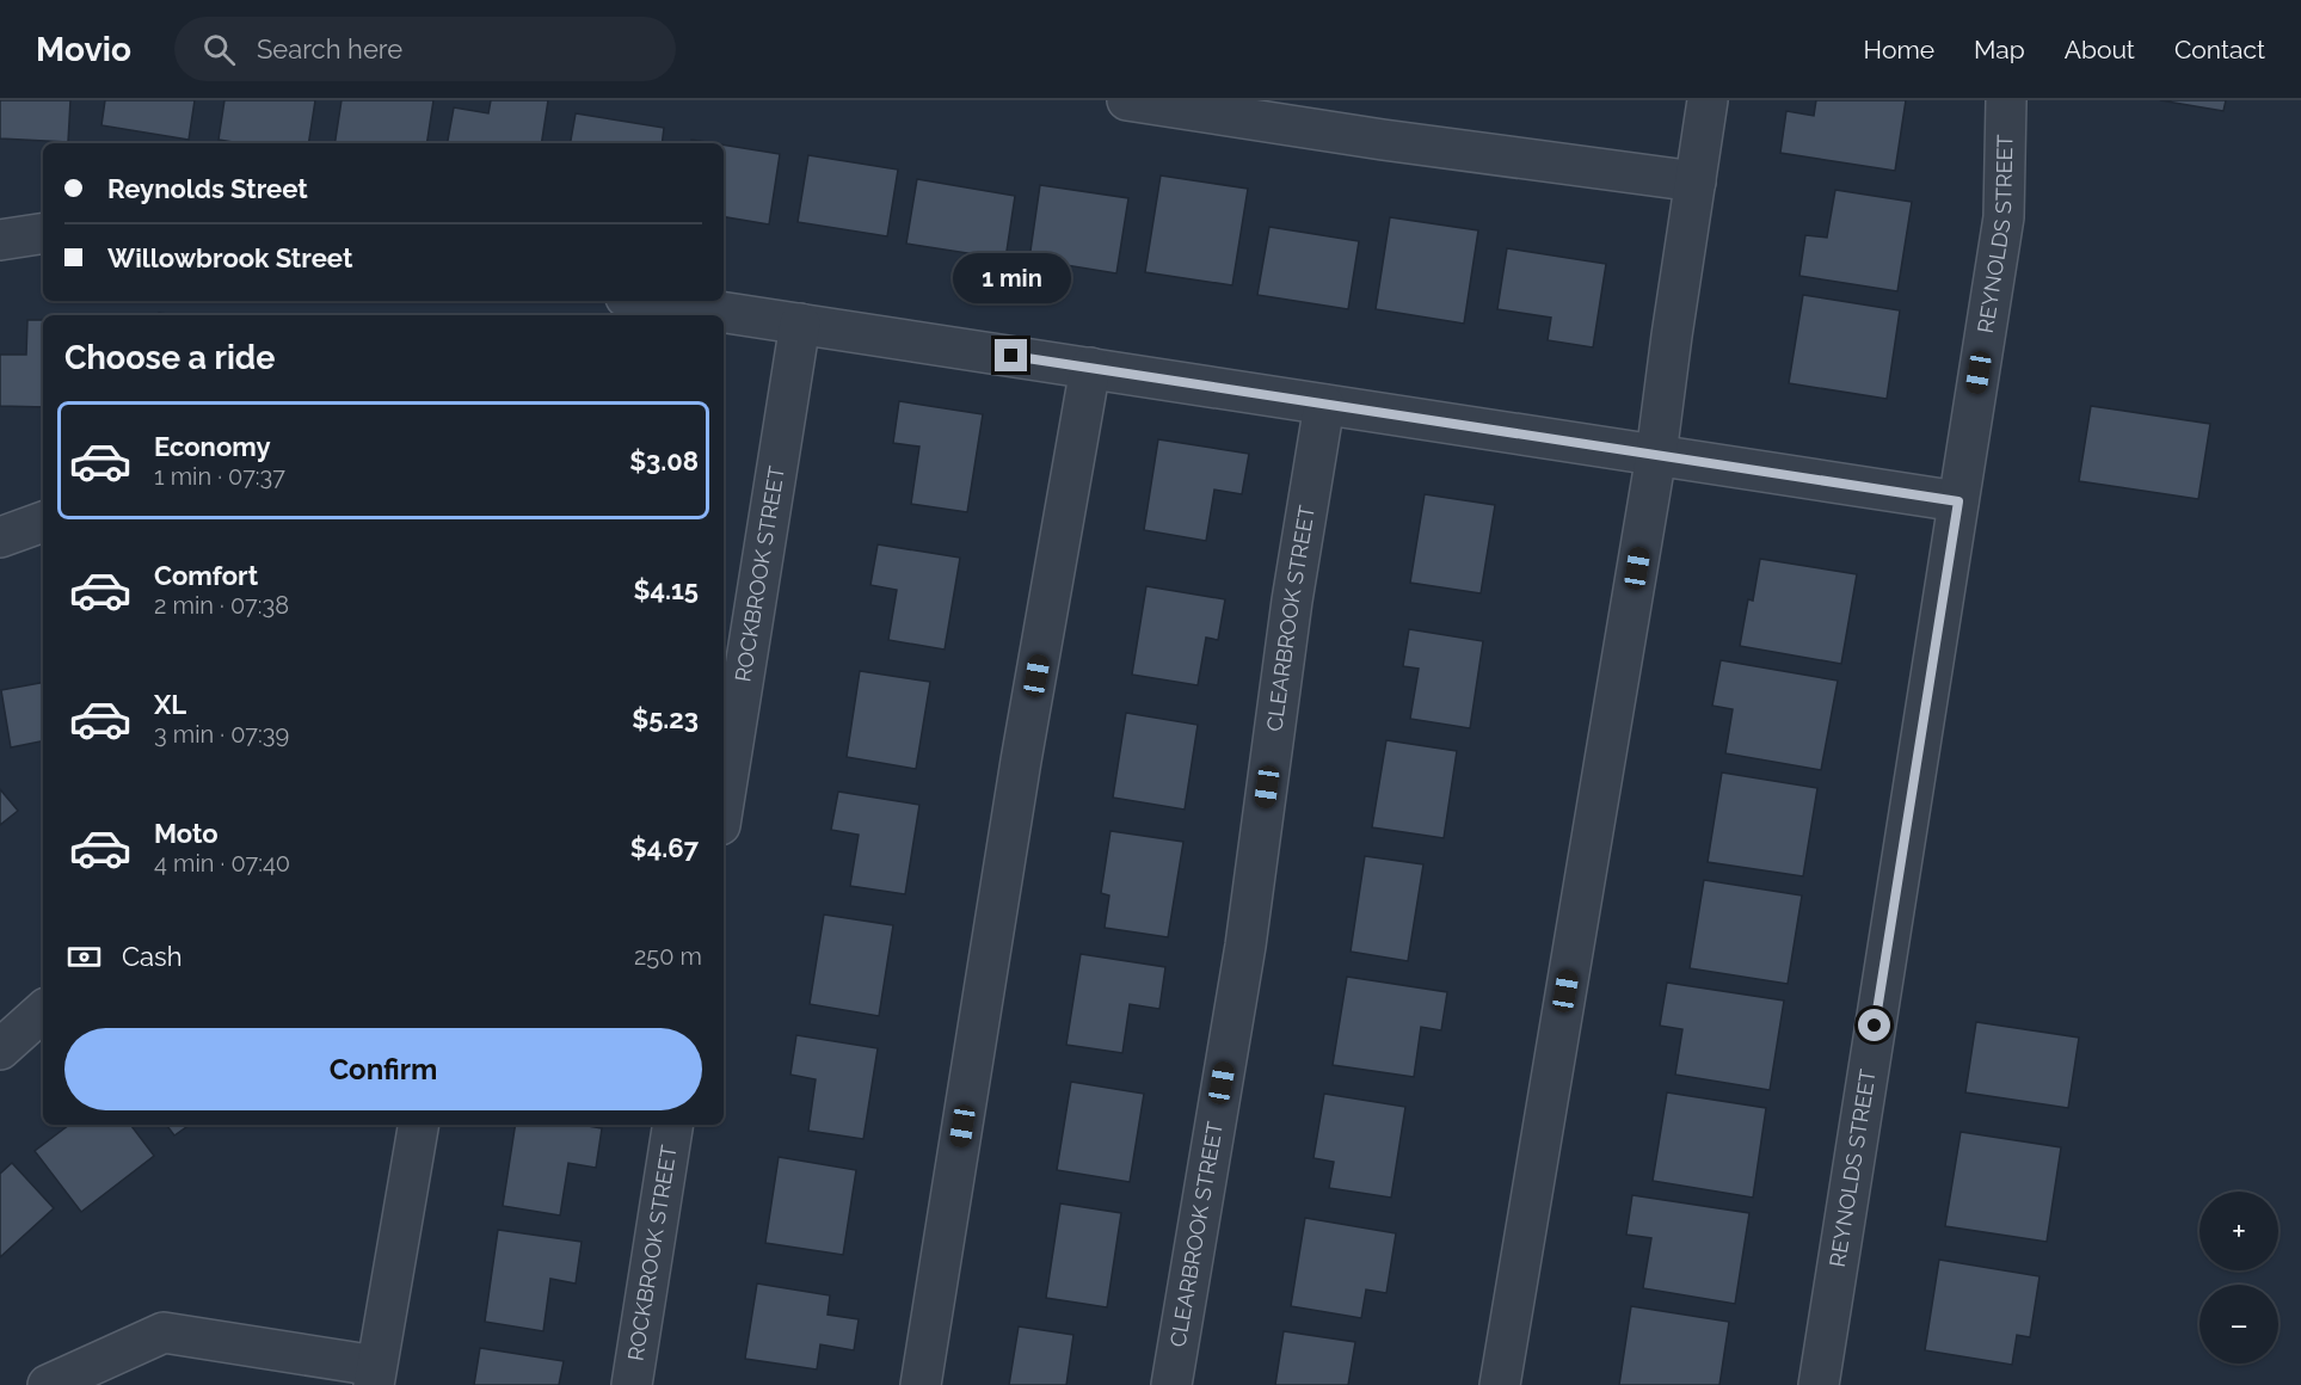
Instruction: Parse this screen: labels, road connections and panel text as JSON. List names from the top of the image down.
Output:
{
  "streets": {
    "street": ["REYNOLDS STREET", "ROCKBROOK STREET", "CLEARBROOK STREET"]
  },
  "page": {
    "header": "Movio",
    "search": "Search here",
    "nav": [
      "Home",
      "Map",
      "About",
      "Contact"
    ],
    "banner": ["Reynolds Street", "Willowbrook Street"],
    "bubble": "1 min",
    "heading": "Choose a ride",
    "list": [
      {
        "name": "Economy",
        "note": "1 min · 07:37",
        "value": "$3.08"
      },
      {
        "name": "Comfort",
        "note": "2 min · 07:38",
        "value": "$4.15"
      },
      {
        "name": "XL",
        "note": "3 min · 07:39",
        "value": "$5.23"
      },
      {
        "name": "Moto",
        "note": "4 min · 07:40",
        "value": "$4.67"
      }
    ],
    "pay": ["Cash", "250 m"],
    "buttons": "Confirm",
    "map_buttons": ["+", "−"]
  }
}
